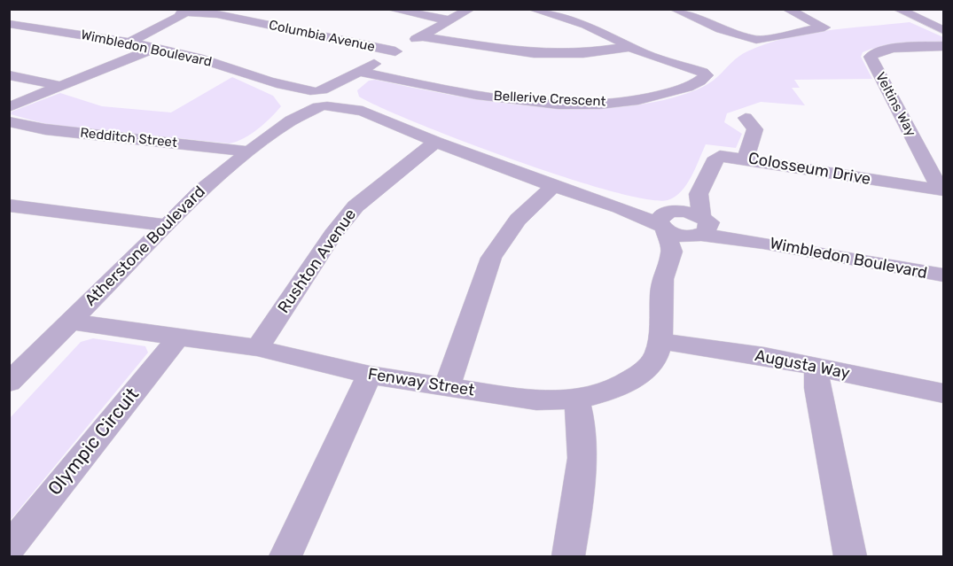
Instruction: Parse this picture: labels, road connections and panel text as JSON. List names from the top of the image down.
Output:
{
  "streets": {
    "street": [
      "Columbia Avenue",
      "Wimbledon Boulevard",
      "Bellerive Crescent",
      "Veltins Way",
      "Redditch Street",
      "Colosseum Drive",
      "Atherstone Boulevard",
      "Rushton Avenue",
      "Augusta Way",
      "Fenway Street",
      "Olympic Circuit"
    ]
  },
  "crossings": [
    ["Wimbledon Boulevard", "Atherstone Boulevard"],
    ["Wimbledon Boulevard", "Rushton Avenue"],
    ["Wimbledon Boulevard", "Fenway Street"],
    ["Veltins Way", "Colosseum Drive"],
    ["Redditch Street", "Atherstone Boulevard"],
    ["Atherstone Boulevard", "Fenway Street"],
    ["Rushton Avenue", "Fenway Street"],
    ["Augusta Way", "Fenway Street"],
    ["Fenway Street", "Olympic Circuit"]
  ]
}
